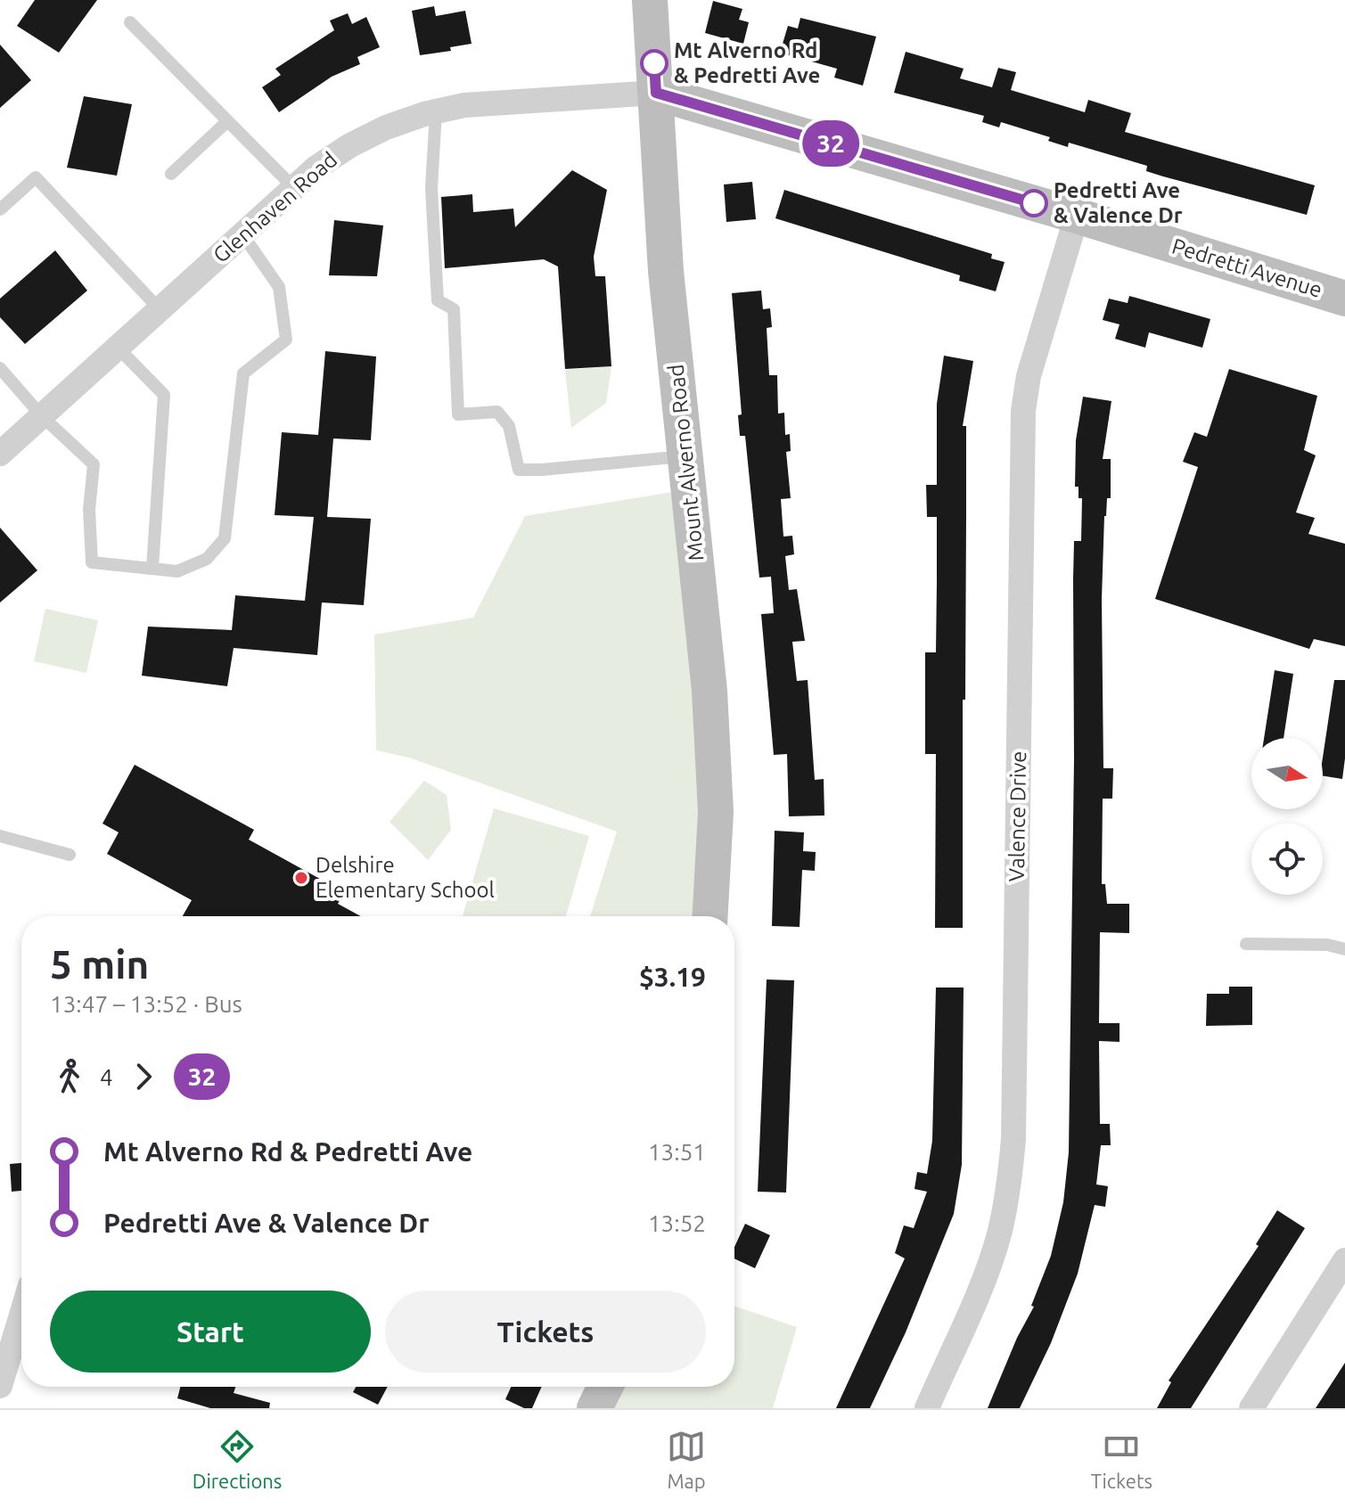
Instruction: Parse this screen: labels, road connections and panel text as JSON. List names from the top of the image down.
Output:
{
  "streets": {
    "street": [
      "Glenhaven Road",
      "Pedretti Avenue",
      "Mount Alverno Road",
      "Valence Drive"
    ]
  },
  "crossings": [
    ["Glenhaven Road", "Pedretti Avenue"],
    ["Glenhaven Road", "Mount Alverno Road"],
    ["Pedretti Avenue", "Mount Alverno Road"],
    ["Pedretti Avenue", "Valence Drive"]
  ],
  "places": ["Mt Alverno Rd & Pedretti Ave", "Pedretti Ave & Valence Dr", "Delshire Elementary School"],
  "lines": ["bus line 32"],
  "north": "right",
  "page": {
    "on_map": "32",
    "heading": ["5 min", "13:47 – 13:52 · Bus", "$3.19"],
    "legs": ["4", "32"],
    "list": [
      {
        "name": "Mt Alverno Rd & Pedretti Ave",
        "value": "13:51"
      },
      {
        "name": "Pedretti Ave & Valence Dr",
        "value": "13:52"
      }
    ],
    "buttons": ["Start", "Tickets"],
    "tabs": ["Directions", "Map", "Tickets"]
  }
}
